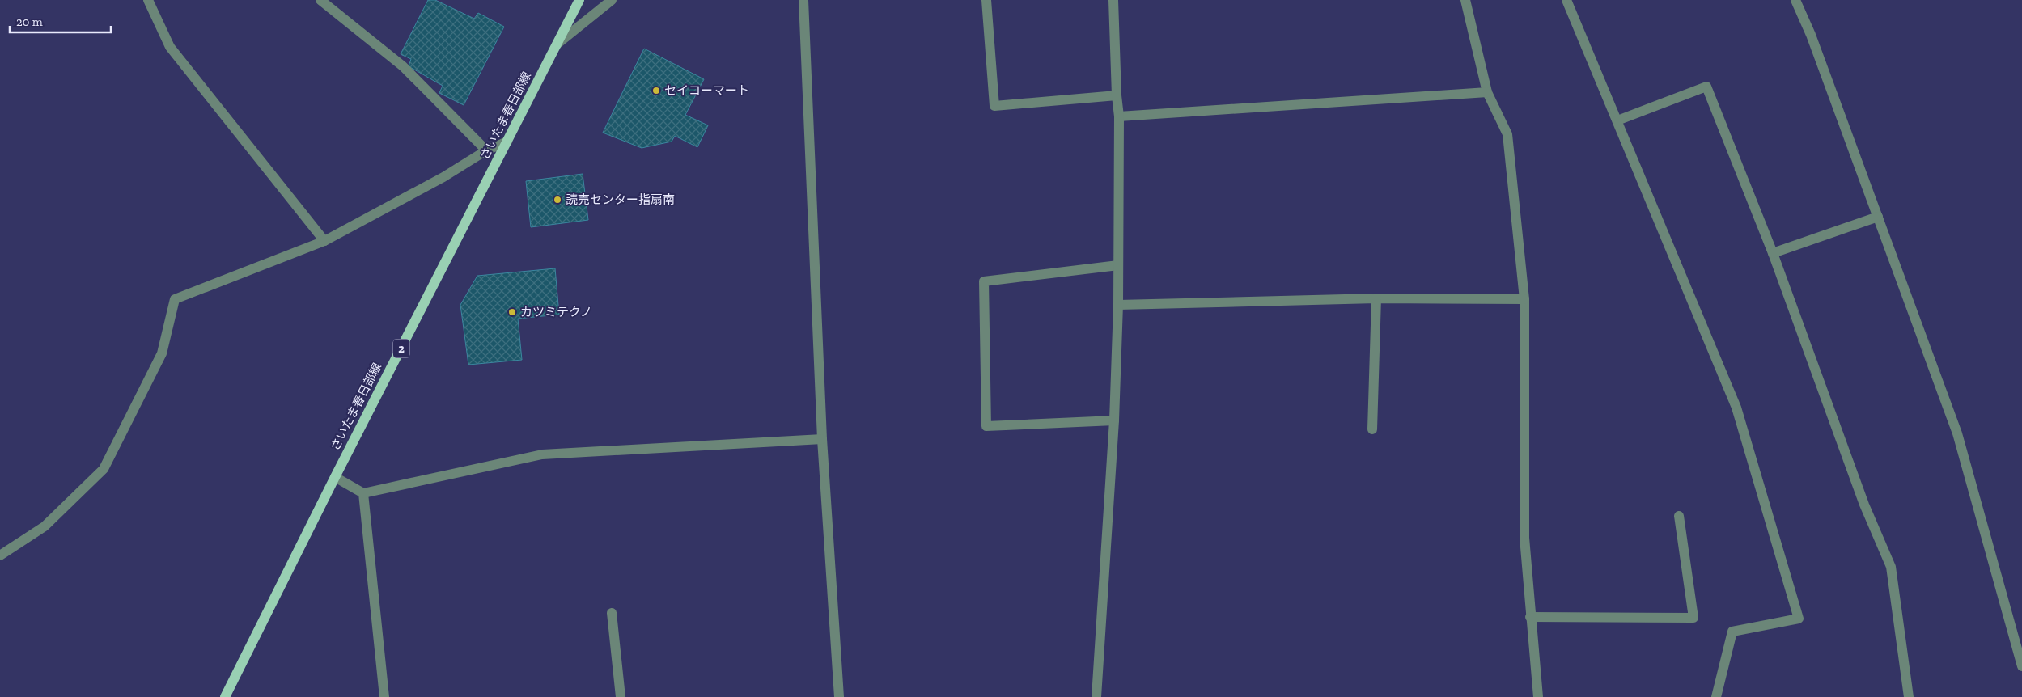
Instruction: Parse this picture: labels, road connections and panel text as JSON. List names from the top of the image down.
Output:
{
  "streets": {
    "main road": ["さいたま春日部線", "2"]
  },
  "places": ["セイコーマート", "読売センター指扇南", "カツミテクノ"],
  "scale_bar": "20 m"
}
